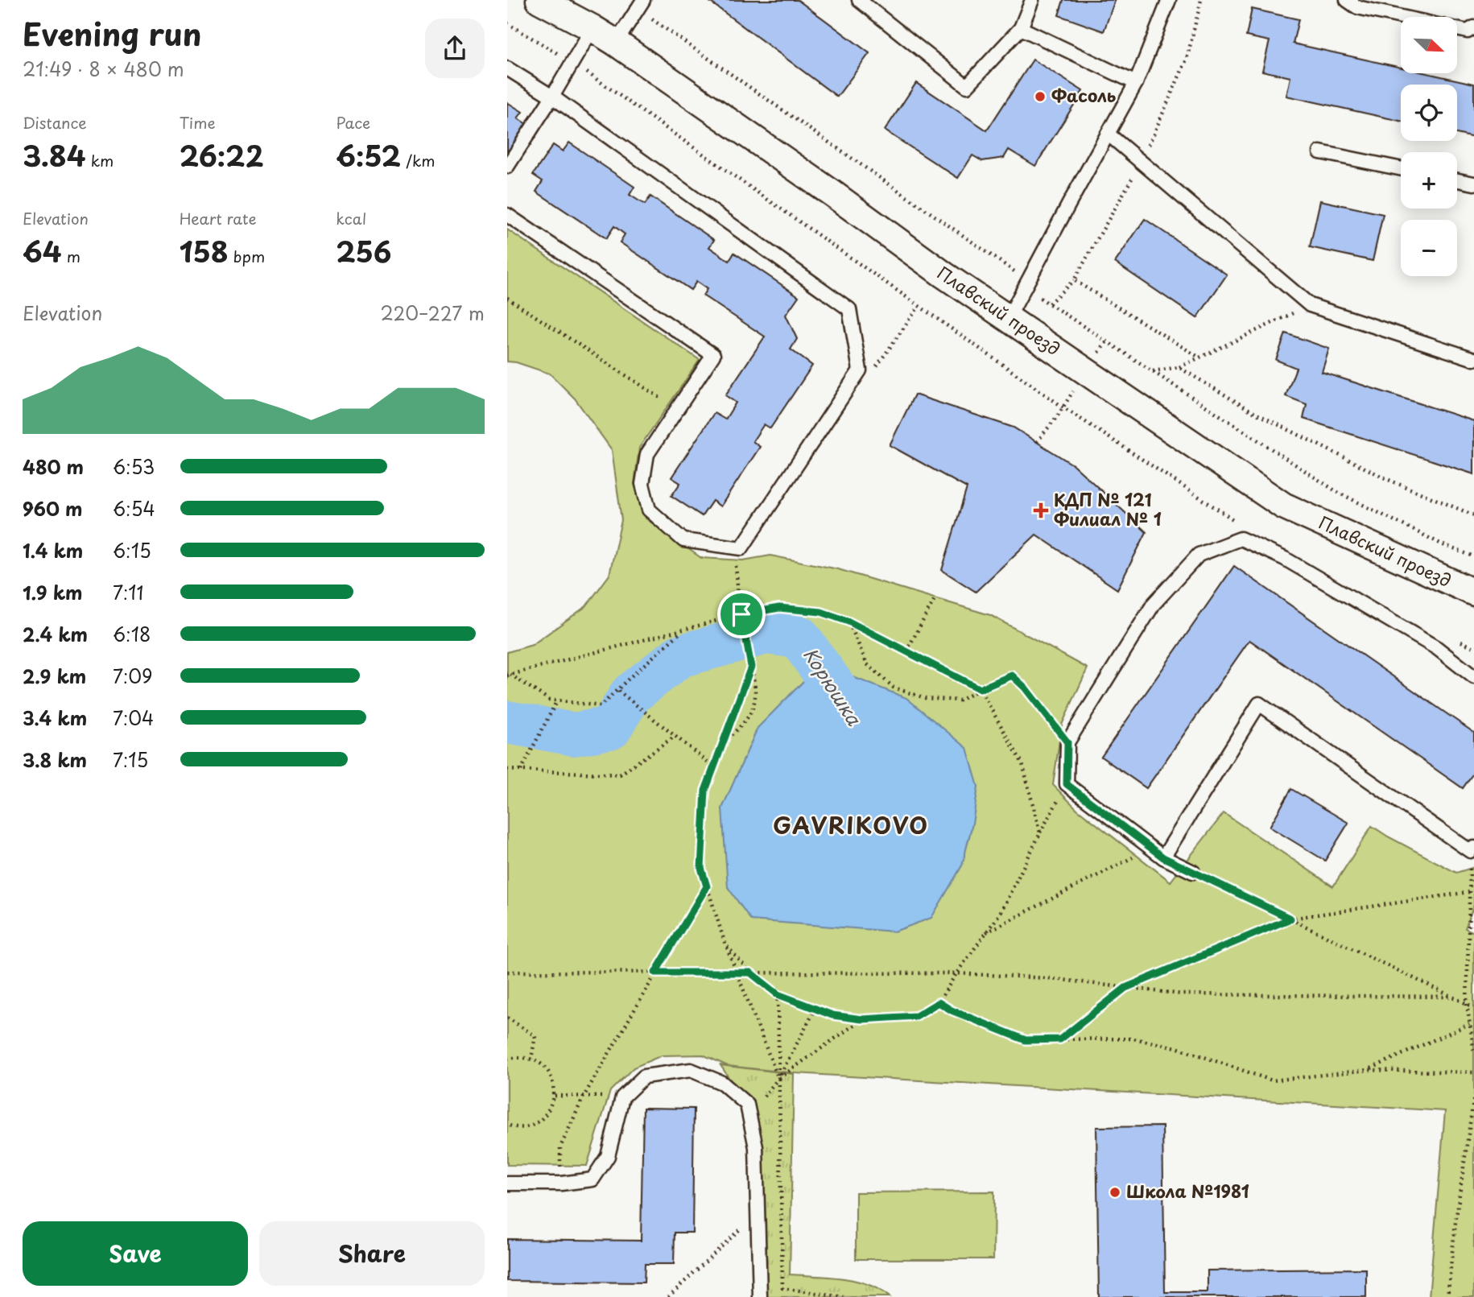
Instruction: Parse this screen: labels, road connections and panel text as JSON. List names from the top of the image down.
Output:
{
  "streets": {
    "street": ["Плавский проезд"]
  },
  "districts": ["GAVRIKOVO"],
  "water": ["Корюшка"],
  "places": {
    "other": ["Фасоль", "Школа №1981"],
    "health": ["КДП № 121 Филиал № 1"]
  },
  "north": "bottom right",
  "page": {
    "heading": ["Evening run", "21:49 · 8 × 480 m"],
    "map_buttons": ["+", "−"],
    "stats": [
      ["Distance", "3.84 km"],
      ["Time", "26:22"],
      ["Pace", "6:52 /km"],
      ["Elevation", "64 m"],
      ["Heart rate", "158 bpm"],
      ["kcal", "256"]
    ],
    "chart": ["Elevation", "220–227 m"],
    "list": [
      {
        "name": "480 m",
        "note": "6:53"
      },
      {
        "name": "960 m",
        "note": "6:54"
      },
      {
        "name": "1.4 km",
        "note": "6:15"
      },
      {
        "name": "1.9 km",
        "note": "7:11"
      },
      {
        "name": "2.4 km",
        "note": "6:18"
      },
      {
        "name": "2.9 km",
        "note": "7:09"
      },
      {
        "name": "3.4 km",
        "note": "7:04"
      },
      {
        "name": "3.8 km",
        "note": "7:15"
      }
    ],
    "buttons": ["Save", "Share"]
  }
}
